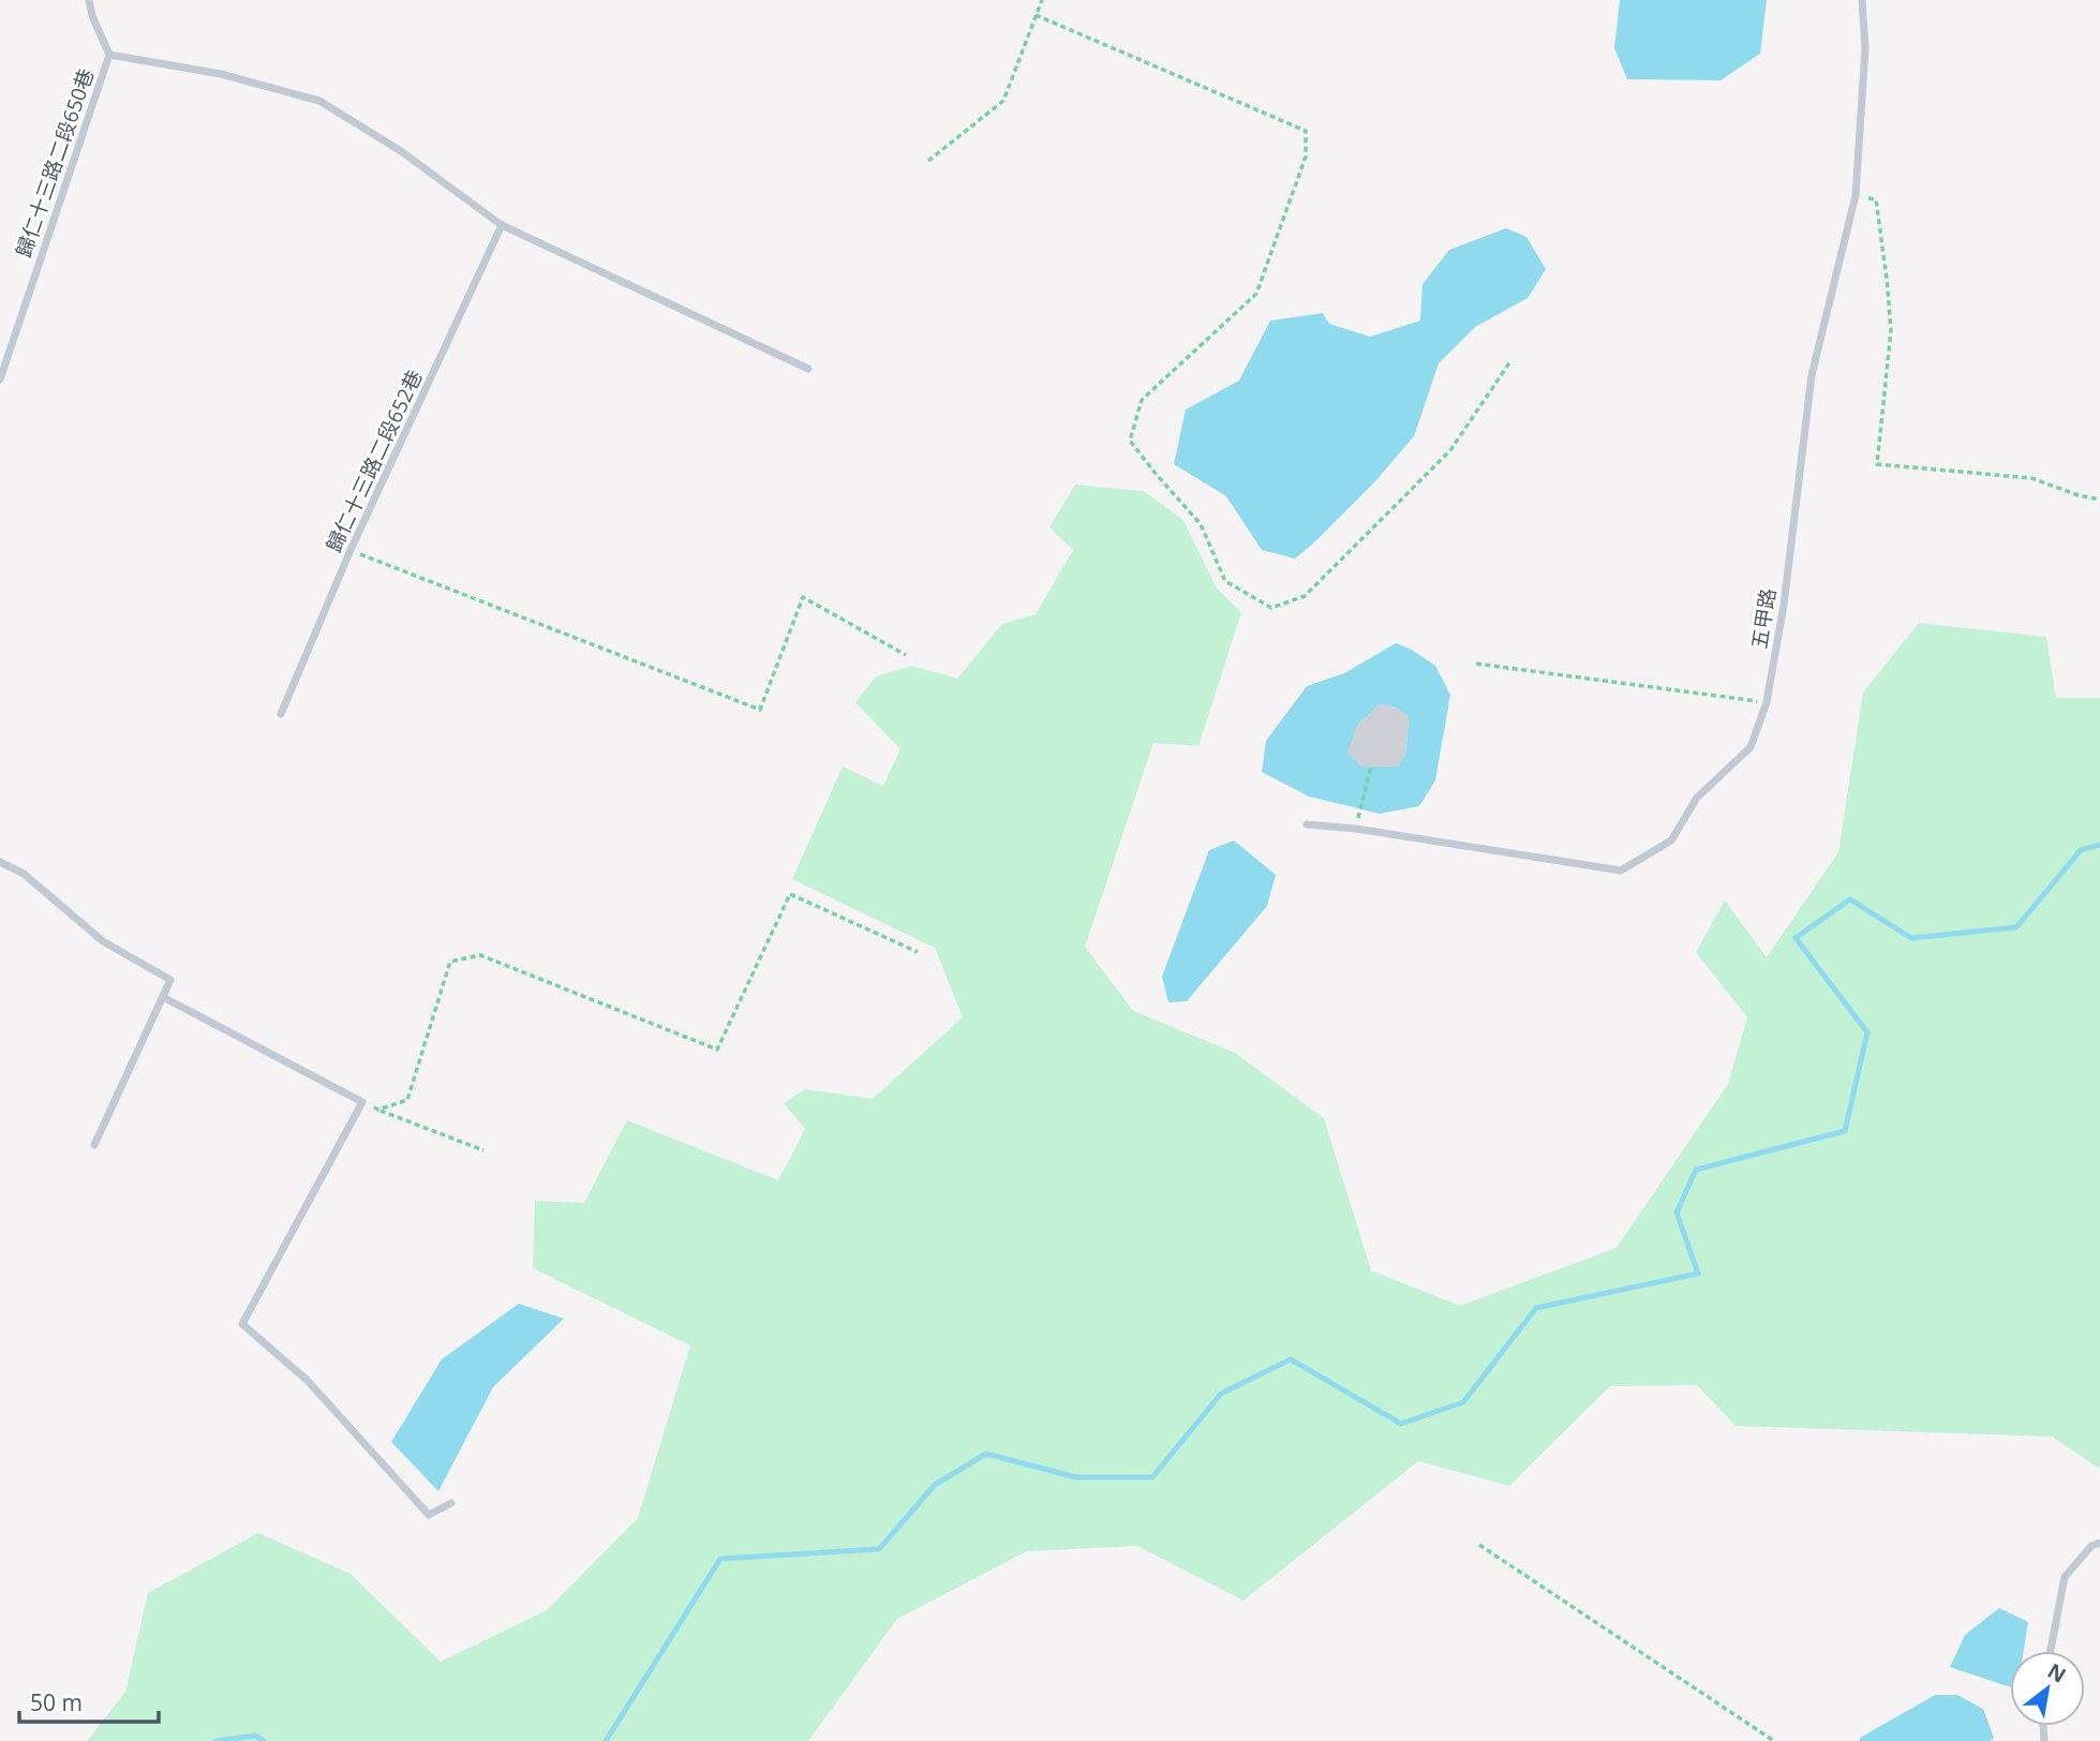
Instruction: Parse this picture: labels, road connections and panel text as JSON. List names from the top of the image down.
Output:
{
  "streets": {
    "lane": ["歸仁十三路二段650巷", "歸仁十三路二段652巷", "五甲路"]
  },
  "scale_bar": "50 m",
  "north": "top right"
}
